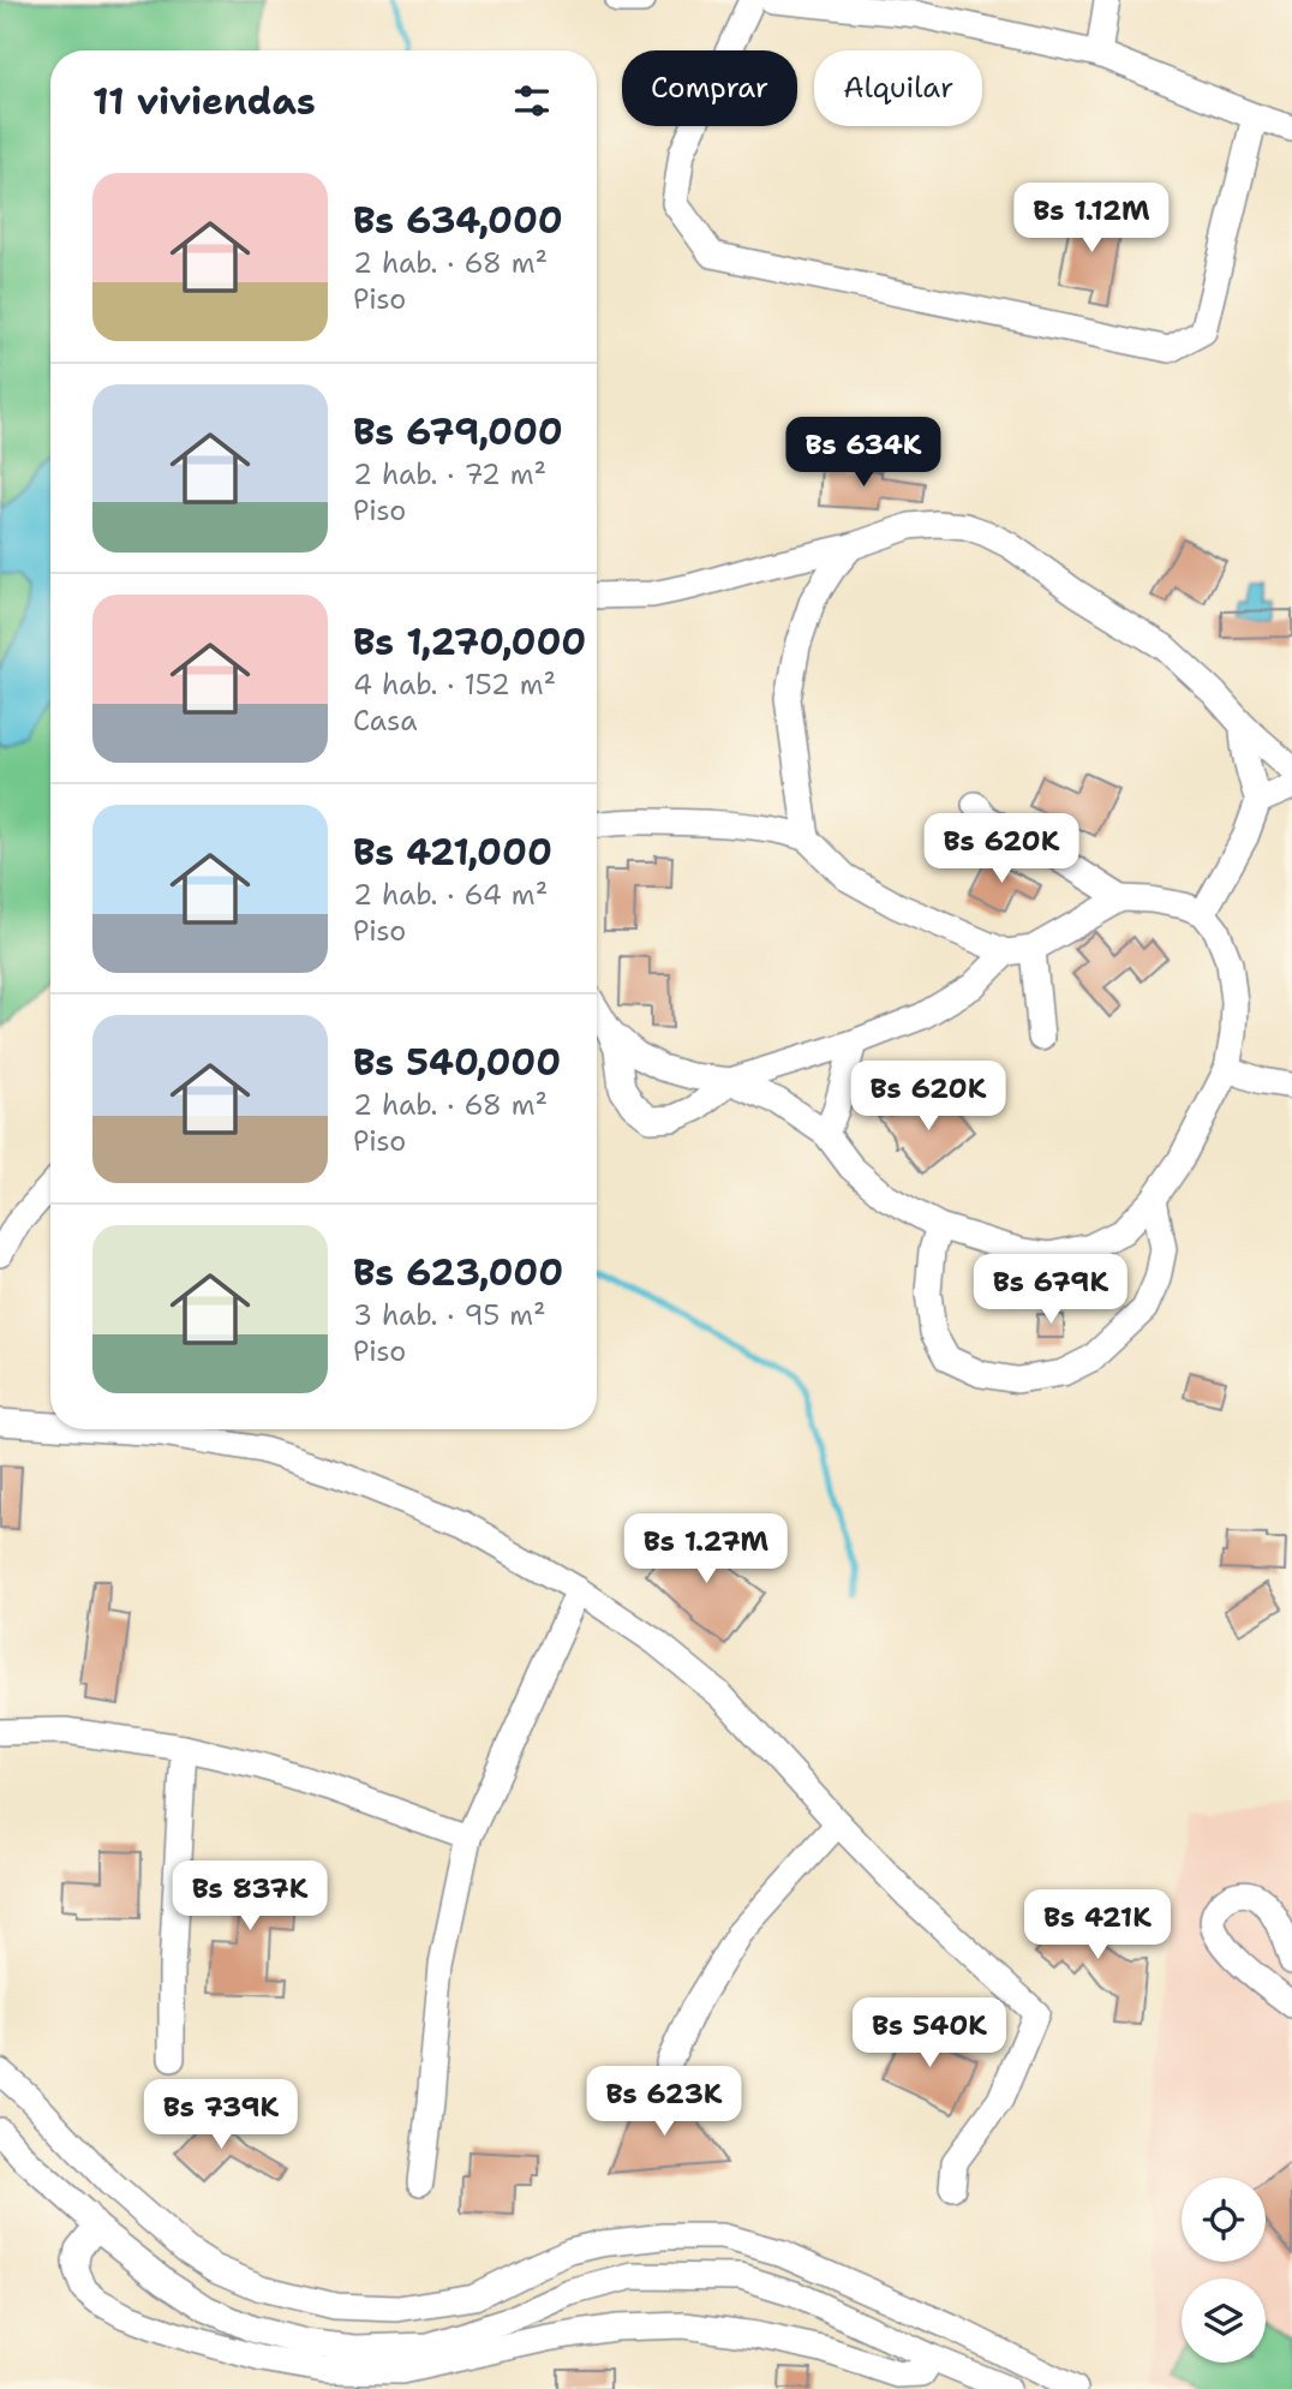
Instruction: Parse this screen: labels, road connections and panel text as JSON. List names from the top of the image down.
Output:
{
  "page": {
    "chip": ["Comprar", "Alquilar"],
    "heading": "11 viviendas",
    "list": [
      {
        "name": "Bs 634,000",
        "note": "2 hab. · 68 m² · Piso"
      },
      {
        "name": "Bs 679,000",
        "note": "2 hab. · 72 m² · Piso"
      },
      {
        "name": "Bs 1,270,000",
        "note": "4 hab. · 152 m² · Casa"
      },
      {
        "name": "Bs 421,000",
        "note": "2 hab. · 64 m² · Piso"
      },
      {
        "name": "Bs 540,000",
        "note": "2 hab. · 68 m² · Piso"
      },
      {
        "name": "Bs 623,000",
        "note": "3 hab. · 95 m² · Piso"
      }
    ],
    "price": [
      "Bs 1.12M",
      "Bs 634K",
      "Bs 620K",
      "Bs 620K",
      "Bs 679K",
      "Bs 1.27M",
      "Bs 837K",
      "Bs 421K",
      "Bs 540K",
      "Bs 623K",
      "Bs 739K"
    ]
  }
}
